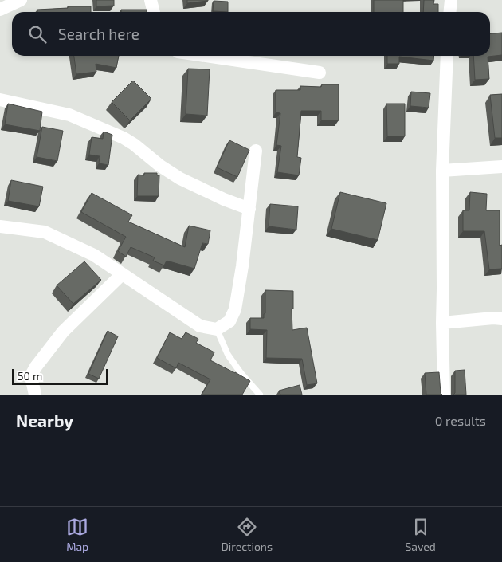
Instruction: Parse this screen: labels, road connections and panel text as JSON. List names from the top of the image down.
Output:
{
  "scale_bar": "50 m",
  "page": {
    "search": "Search here",
    "scale": "50 m",
    "heading": ["Nearby", "0 results"],
    "nav": ["Map", "Directions", "Saved"]
  }
}
